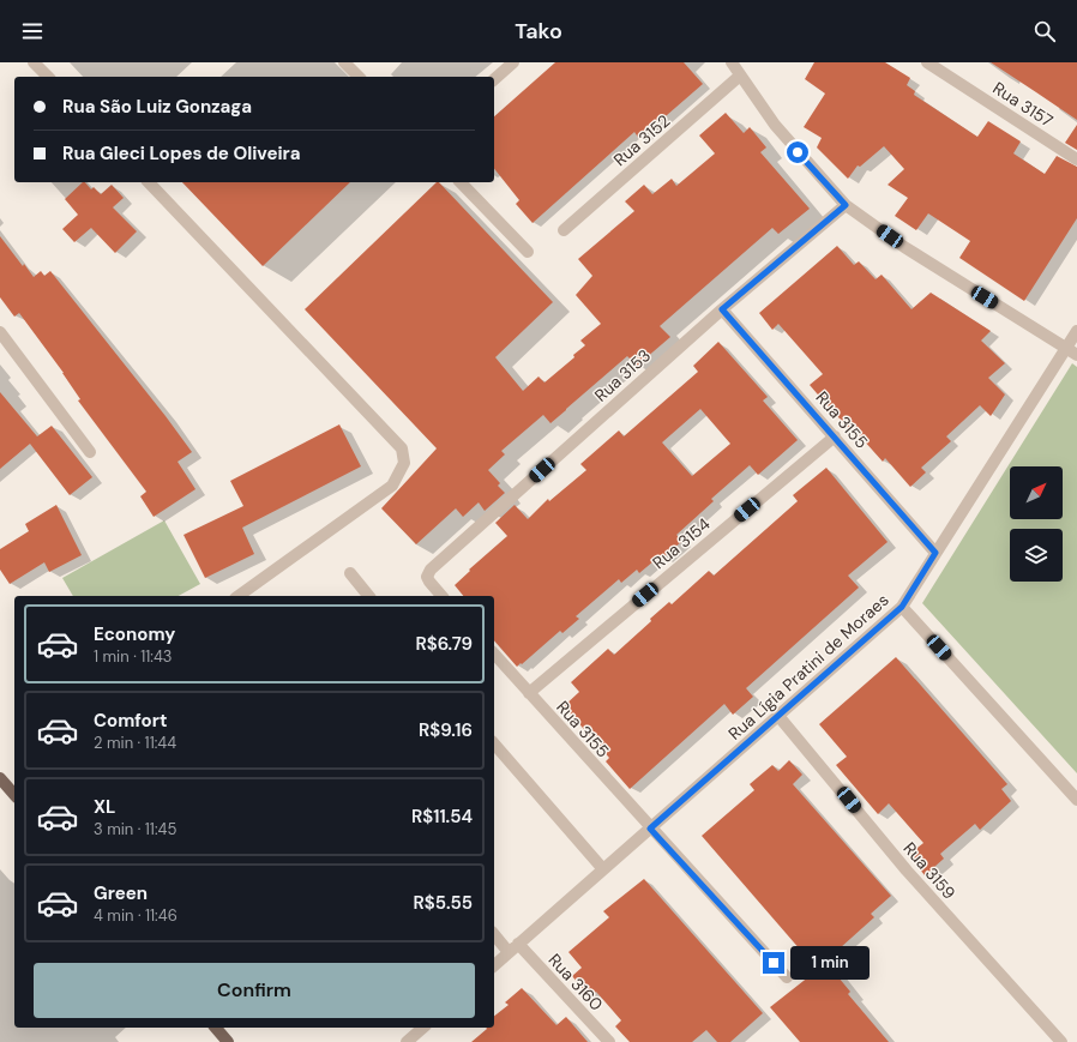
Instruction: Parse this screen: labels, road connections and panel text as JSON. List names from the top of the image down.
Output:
{
  "streets": {
    "street": [
      "Rua 3157",
      "Rua 3152",
      "Rua 3153",
      "Rua 3155",
      "Rua 3154",
      "Rua Lígia Pratini de Moraes",
      "Rua 3159",
      "Rua 3160"
    ]
  },
  "crossings": [
    ["Rua 3153", "Rua 3155"],
    ["Rua 3155", "Rua 3154"],
    ["Rua 3155", "Rua Lígia Pratini de Moraes"],
    ["Rua Lígia Pratini de Moraes", "Rua 3159"],
    ["Rua Lígia Pratini de Moraes", "Rua 3160"]
  ],
  "north": "top right",
  "page": {
    "header": "Tako",
    "banner": ["Rua São Luiz Gonzaga", "Rua Gleci Lopes de Oliveira"],
    "list": [
      {
        "name": "Economy",
        "note": "1 min · 11:43",
        "value": "R$6.79"
      },
      {
        "name": "Comfort",
        "note": "2 min · 11:44",
        "value": "R$9.16"
      },
      {
        "name": "XL",
        "note": "3 min · 11:45",
        "value": "R$11.54"
      },
      {
        "name": "Green",
        "note": "4 min · 11:46",
        "value": "R$5.55"
      }
    ],
    "bubble": "1 min",
    "buttons": "Confirm"
  }
}
